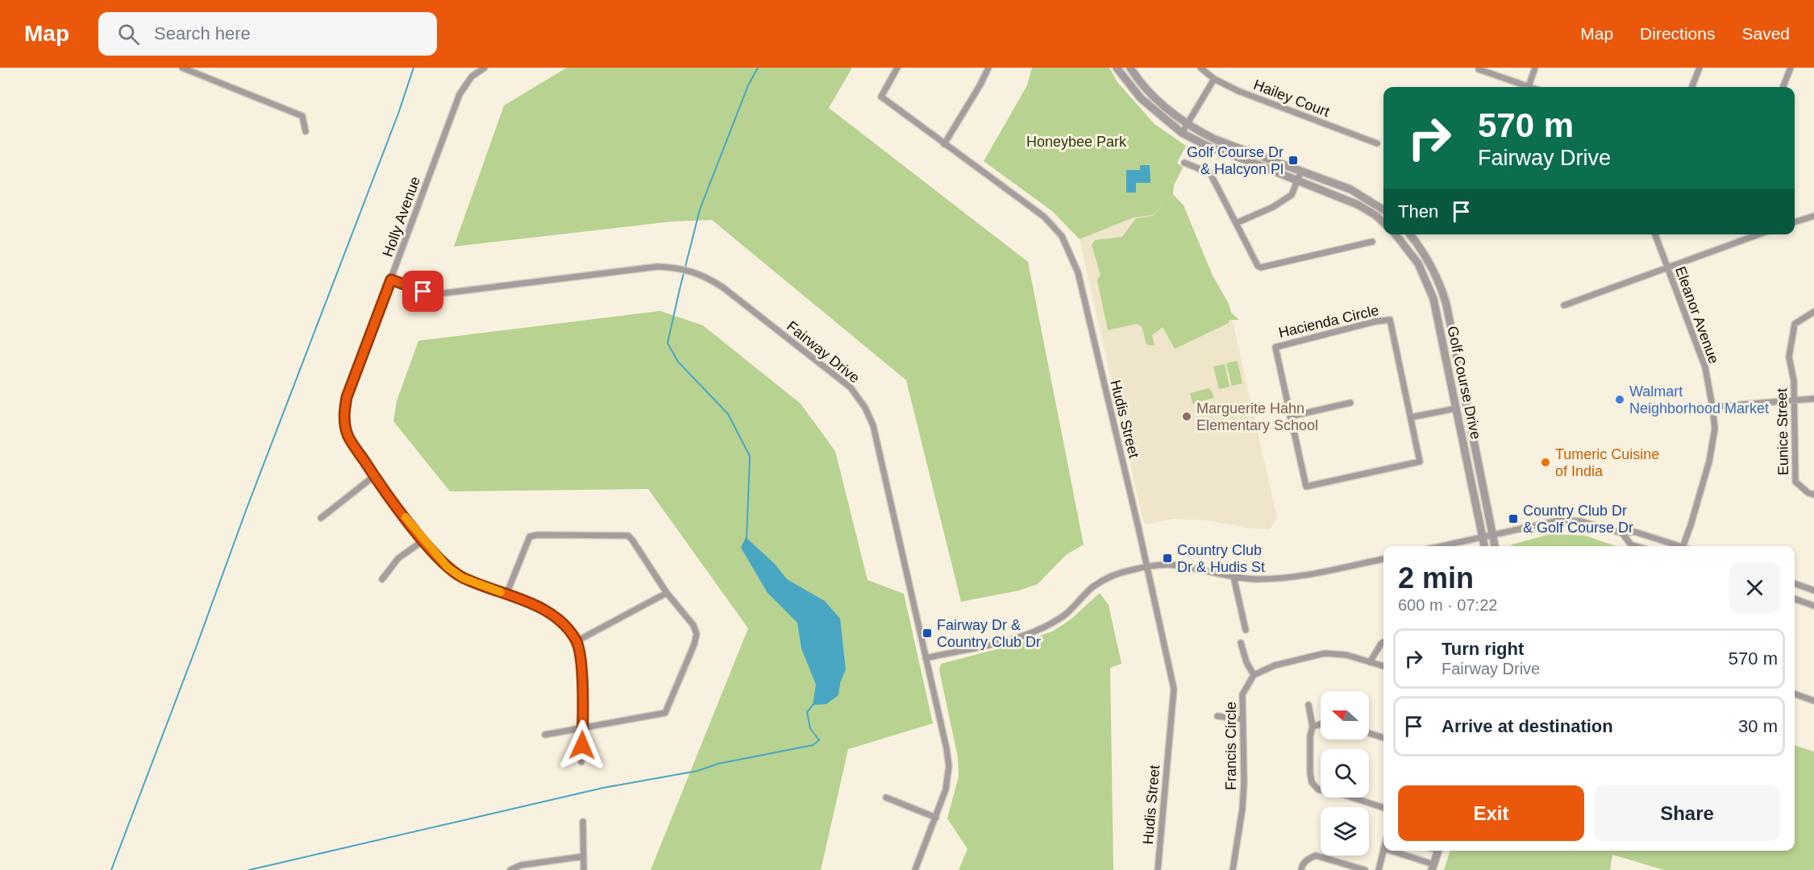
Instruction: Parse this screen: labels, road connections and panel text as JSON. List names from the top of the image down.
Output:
{
  "streets": {
    "street": [
      "Hailey Court",
      "Holly Avenue",
      "Eleanor Avenue",
      "Hacienda Circle",
      "Fairway Drive",
      "Golf Course Drive",
      "Hudis Street",
      "Eunice Street",
      "Francis Circle"
    ]
  },
  "crossings": [
    ["Holly Avenue", "Fairway Drive"]
  ],
  "parks": ["Honeybee Park"],
  "places": {
    "transit": [
      "Golf Course Dr & Halcyon Pl",
      "Country Club Dr & Golf Course Dr",
      "Country Club Dr & Hudis St",
      "Fairway Dr & Country Club Dr"
    ],
    "other": ["Walmart Neighborhood Market", "Marguerite Hahn Elementary School", "Tumeric Cuisine of India"]
  },
  "north": "left",
  "page": {
    "header": "Map",
    "search": "Search here",
    "nav": ["Map", "Directions", "Saved"],
    "turn": ["570 m", "Fairway Drive"],
    "then": "Then",
    "heading": ["2 min", "600 m · 07:22"],
    "list": [
      {
        "name": "Turn right",
        "note": "Fairway Drive",
        "value": "570 m"
      },
      {
        "name": "Arrive at destination",
        "value": "30 m"
      }
    ],
    "buttons": ["Exit", "Share"]
  }
}
